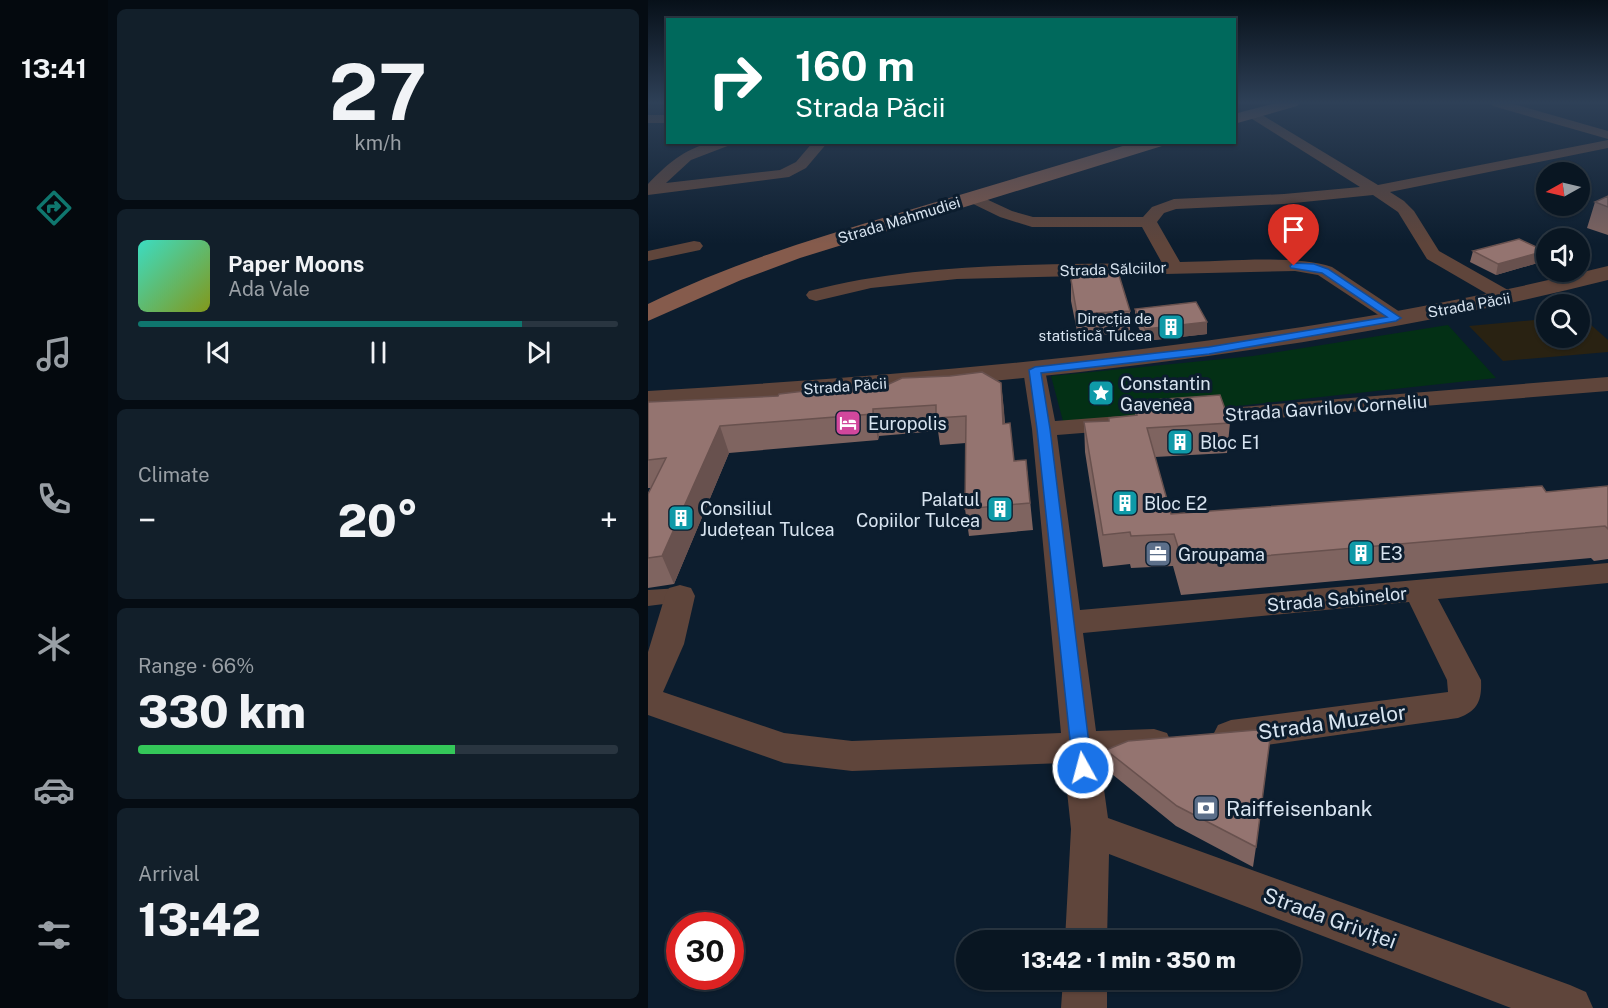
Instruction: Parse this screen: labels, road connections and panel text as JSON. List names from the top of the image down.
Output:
{
  "streets": {
    "main road": ["Strada Mahmudiei"],
    "street": [
      "Strada Sălciilor",
      "Strada Păcii",
      "Strada Gavrilov Corneliu",
      "Strada Sabinelor",
      "Strada Muzelor",
      "Strada Griviței"
    ]
  },
  "crossings": [
    ["Strada Sălciilor", "Strada Păcii"],
    ["Strada Sabinelor", "Strada Muzelor"]
  ],
  "places": {
    "building": [
      "Direcția de statistică Tulcea",
      "Bloc E1",
      "Bloc E2",
      "Palatul Copiilor Tulcea",
      "Consiliul Județean Tulcea",
      "E3"
    ],
    "place": ["Constantin Gavenea"],
    "hotel": ["Europolis"],
    "office": ["Groupama"],
    "bank": ["Raiffeisenbank"]
  },
  "north": "left",
  "page": {
    "tabs": "13:41",
    "tile": [
      ["27", "km/h"],
      "Climate",
      ["Range · 66%", "330 km"],
      ["Arrival", "13:42"]
    ],
    "turn": ["160 m", "Strada Păcii"],
    "song": ["Paper Moons", "Ada Vale"],
    "heat": ["−", "20°", "+"],
    "limit": "30",
    "trip": "13:42 · 1 min · 350 m"
  }
}
